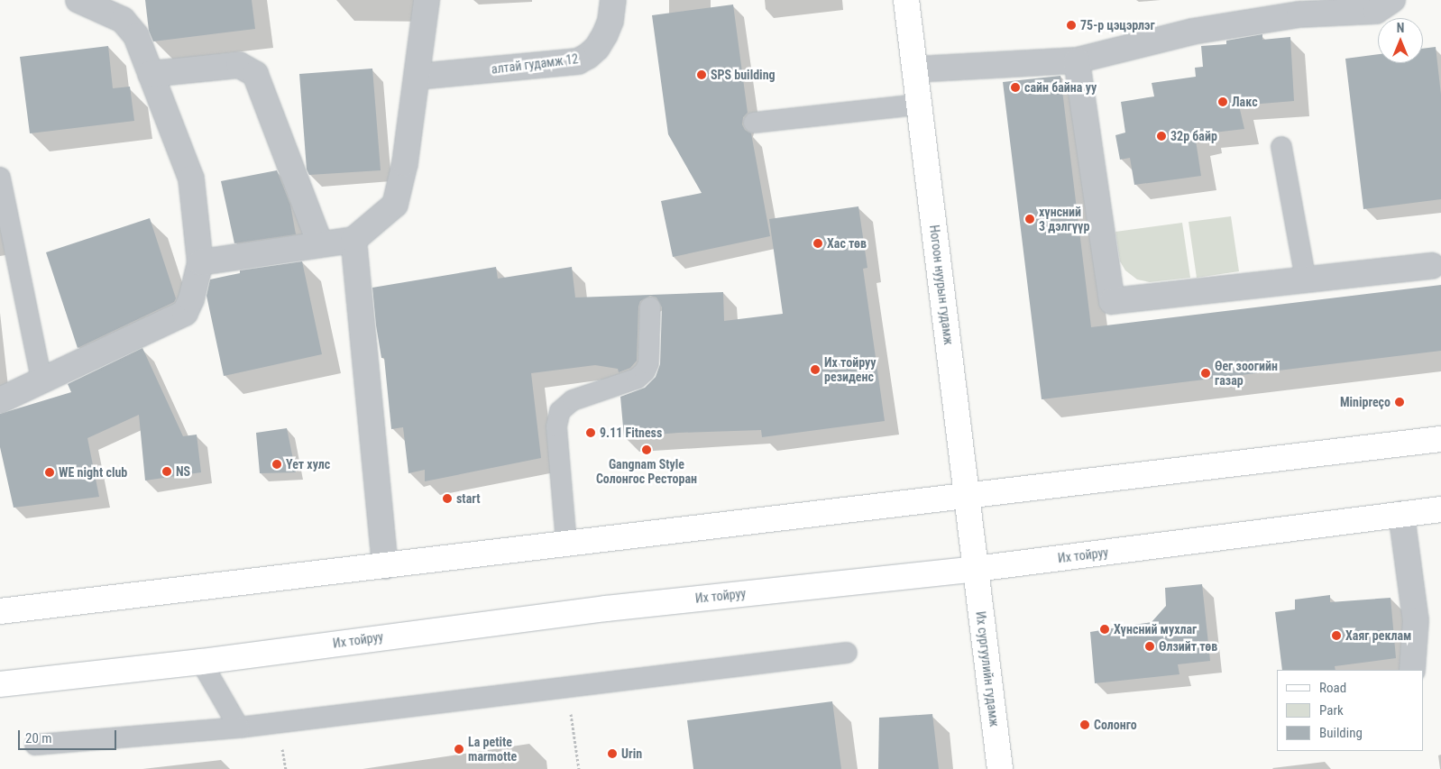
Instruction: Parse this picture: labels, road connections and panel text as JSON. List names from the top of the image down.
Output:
{
  "streets": {
    "main road": ["Ногоон нуурын гудамж", "Их тойруу", "Их сургуулийн гудамж"],
    "street": ["алтай гудамж 12"]
  },
  "crossings": [
    ["Ногоон нуурын гудамж", "Их тойруу"],
    ["Ногоон нуурын гудамж", "Их сургуулийн гудамж"],
    ["Их тойруу", "Их сургуулийн гудамж"]
  ],
  "places": [
    "75-р цэцэрлэг",
    "SPS building",
    "сайн байна уу",
    "Лакс",
    "32р байр",
    "хүнсний 3 дэлгүүр",
    "Хас төв",
    "Их тойруу резиденс",
    "Өег зоогийн газар",
    "Minipreço",
    "9.11 Fitness",
    "Gangnam Style Cолонгос Pесторан",
    "Үет хулс",
    "NS",
    "WE night club",
    "start",
    "Хүнсний мухлаг",
    "Хаяг реклам",
    "Өлзийт төв",
    "Солонго",
    "La petite marmotte",
    "Urin"
  ],
  "legend": ["Road", "Park", "Building"],
  "scale_bar": "20 m",
  "north": "top"
}
